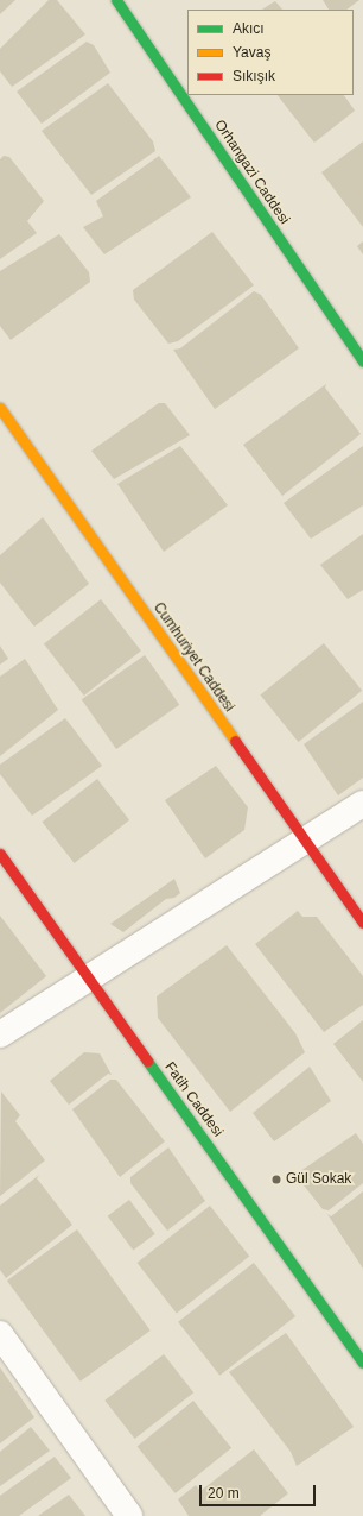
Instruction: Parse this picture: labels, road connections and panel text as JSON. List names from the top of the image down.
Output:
{
  "streets": {
    "street": ["Orhangazi Caddesi", "Cumhuriyet Caddesi", "Fatih Caddesi"]
  },
  "places": ["Gül Sokak"],
  "legend": ["Akıcı", "Yavaş", "Sıkışık"],
  "scale_bar": "20 m"
}
